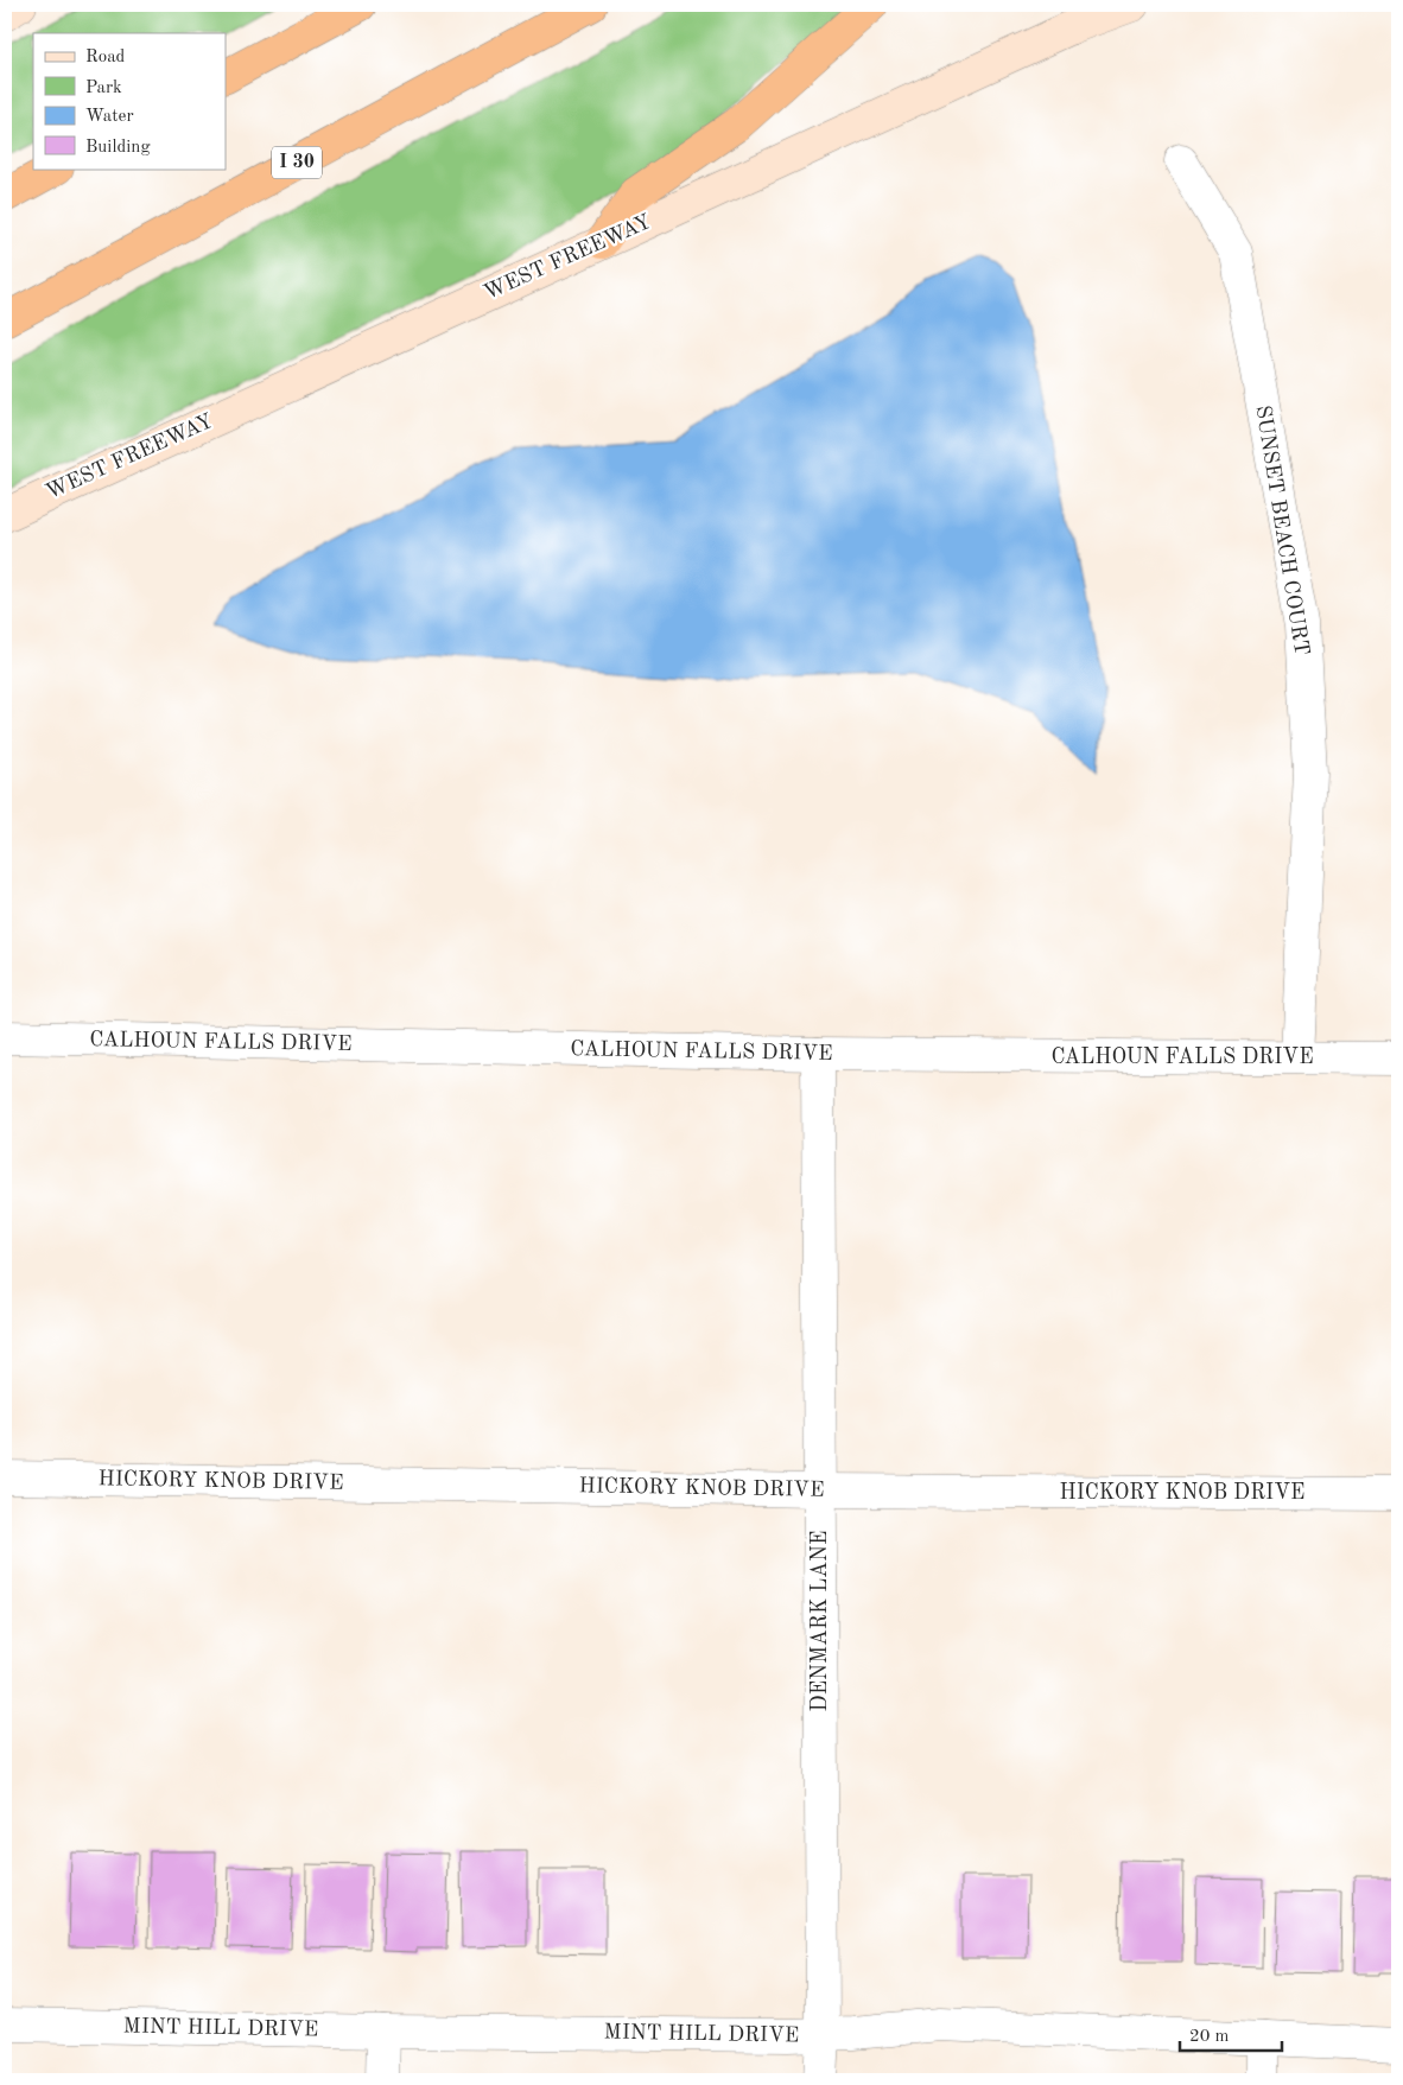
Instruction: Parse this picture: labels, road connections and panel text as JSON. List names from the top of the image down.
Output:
{
  "streets": {
    "highway": ["I 30"],
    "main road": ["WEST FREEWAY"],
    "street": [
      "SUNSET BEACH COURT",
      "CALHOUN FALLS DRIVE",
      "HICKORY KNOB DRIVE",
      "DENMARK LANE",
      "MINT HILL DRIVE"
    ]
  },
  "crossings": [
    ["SUNSET BEACH COURT", "CALHOUN FALLS DRIVE"],
    ["CALHOUN FALLS DRIVE", "DENMARK LANE"],
    ["HICKORY KNOB DRIVE", "DENMARK LANE"],
    ["DENMARK LANE", "MINT HILL DRIVE"]
  ],
  "legend": [
    "Road",
    "Park",
    "Water",
    "Building"
  ],
  "scale_bar": "20 m"
}
